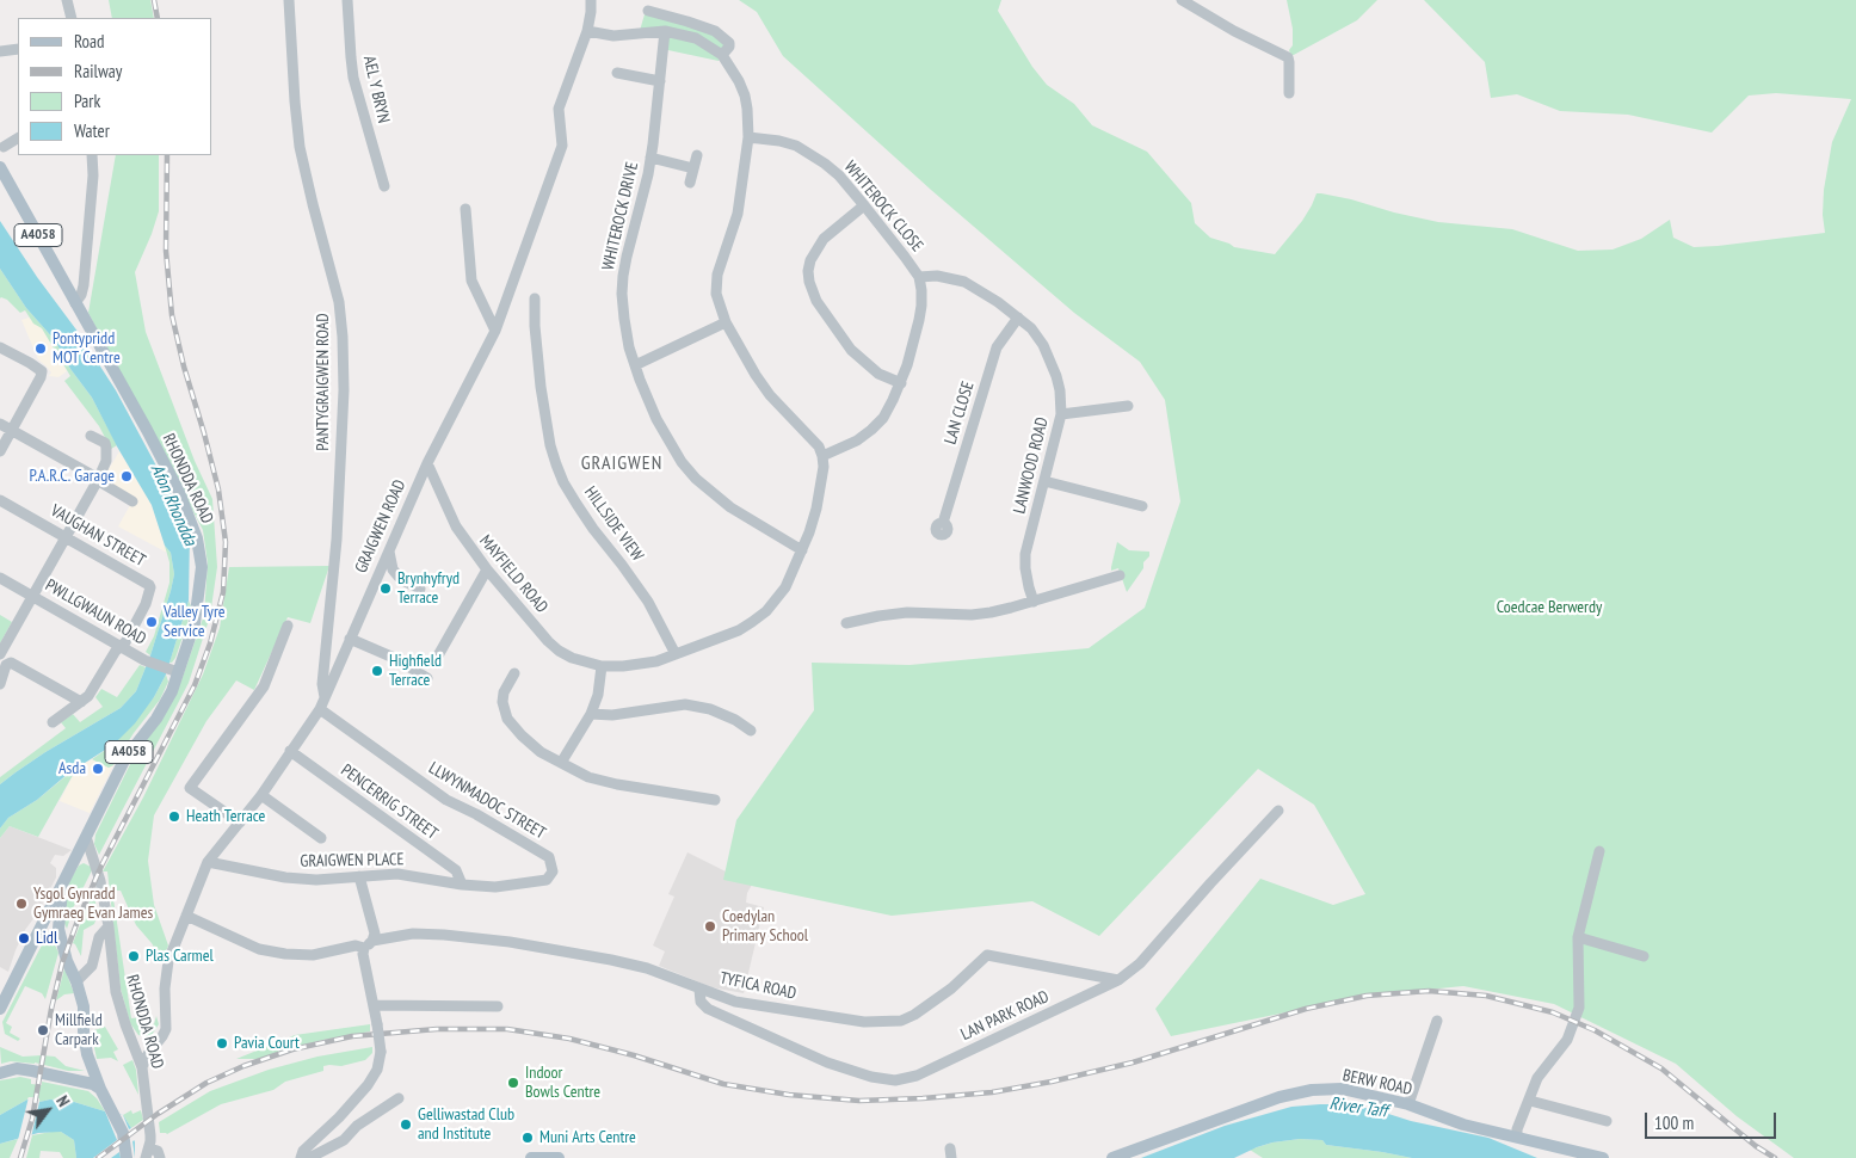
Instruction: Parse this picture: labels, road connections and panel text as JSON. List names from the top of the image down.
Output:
{
  "streets": {
    "main road": ["A4058", "RHONDDA ROAD", "BERW ROAD"],
    "street": [
      "AEL Y BRYN",
      "WHITEROCK CLOSE",
      "WHITEROCK DRIVE",
      "PANTYGRAIGWEN ROAD",
      "LAN CLOSE",
      "LANWOOD ROAD",
      "HILLSIDE VIEW",
      "GRAIGWEN ROAD",
      "VAUGHAN STREET",
      "MAYFIELD ROAD",
      "PWLLGWAUN ROAD",
      "LLWYNMADOC STREET",
      "PENCERRIG STREET",
      "GRAIGWEN PLACE",
      "TYFICA ROAD",
      "LAN PARK ROAD"
    ]
  },
  "crossings": [
    ["WHITEROCK CLOSE", "LANWOOD ROAD"],
    ["A4058", "RHONDDA ROAD"],
    ["PANTYGRAIGWEN ROAD", "GRAIGWEN ROAD"],
    ["LAN CLOSE", "LANWOOD ROAD"],
    ["RHONDDA ROAD", "GRAIGWEN ROAD"],
    ["RHONDDA ROAD", "PWLLGWAUN ROAD"],
    ["GRAIGWEN ROAD", "MAYFIELD ROAD"],
    ["GRAIGWEN ROAD", "LLWYNMADOC STREET"],
    ["GRAIGWEN ROAD", "PENCERRIG STREET"],
    ["GRAIGWEN ROAD", "GRAIGWEN PLACE"],
    ["VAUGHAN STREET", "PWLLGWAUN ROAD"],
    ["LLWYNMADOC STREET", "PENCERRIG STREET"],
    ["LLWYNMADOC STREET", "GRAIGWEN PLACE"],
    ["PENCERRIG STREET", "GRAIGWEN PLACE"],
    ["TYFICA ROAD", "LAN PARK ROAD"]
  ],
  "districts": ["GRAIGWEN"],
  "water": ["Afon Rhondda", "River Taff"],
  "parks": ["Coedcae Berwerdy"],
  "places": [
    "Pontypridd MOT Centre",
    "P.A.R.C. Garage",
    "Brynhyfryd Terrace",
    "Valley Tyre Service",
    "Highfield Terrace",
    "Asda",
    "Heath Terrace",
    "Ysgol Gynradd Gymraeg Evan James",
    "Coedylan Primary School",
    "Lidl",
    "Plas Carmel",
    "Millfield Carpark",
    "Pavia Court",
    "Indoor Bowls Centre",
    "Gelliwastad Club and Institute",
    "Muni Arts Centre"
  ],
  "legend": [
    "Road",
    "Railway",
    "Park",
    "Water"
  ],
  "scale_bar": "100 m",
  "north": "top right"
}
